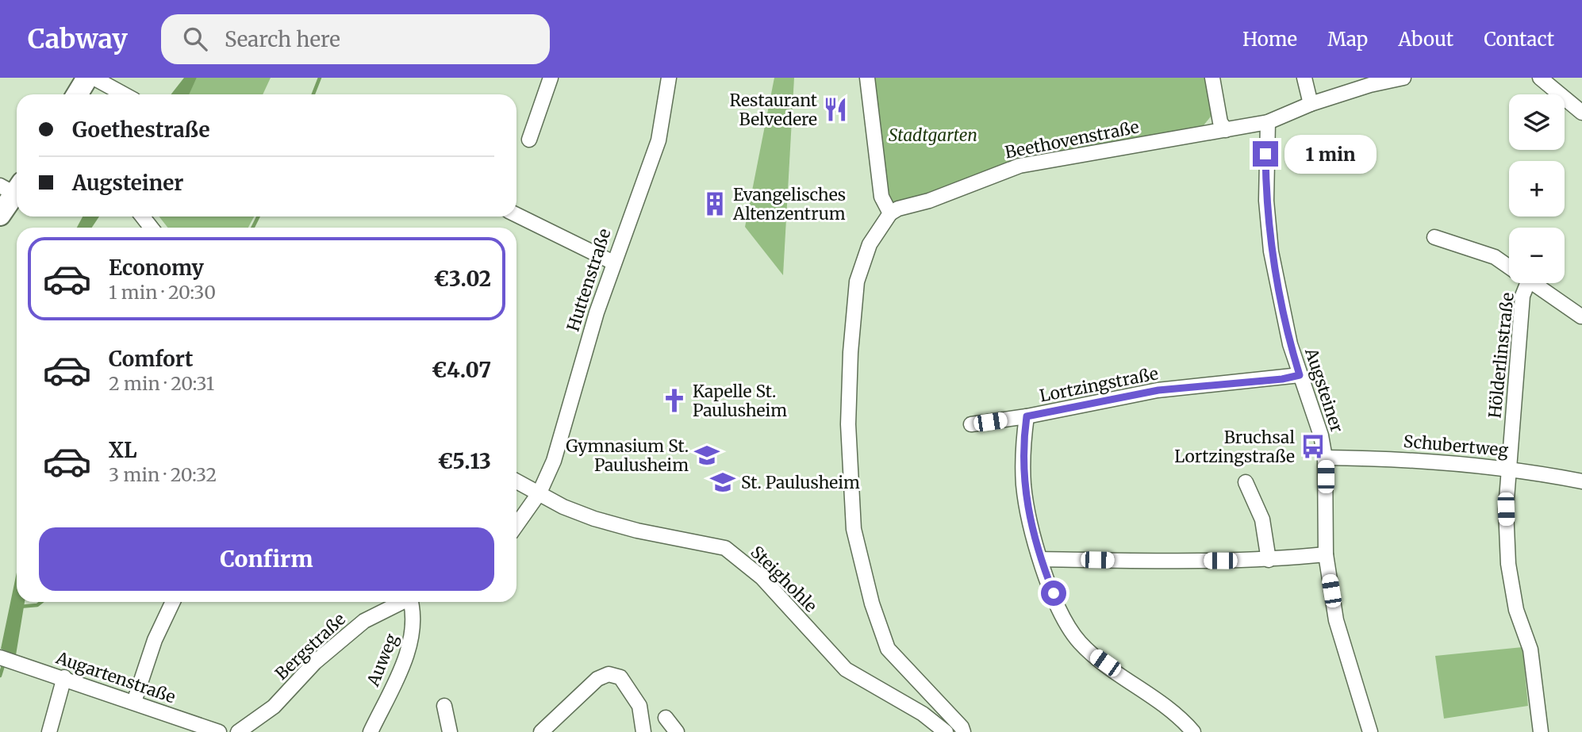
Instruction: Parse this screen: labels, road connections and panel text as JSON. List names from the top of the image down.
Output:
{
  "streets": {
    "street": [
      "Beethovenstraße",
      "Huttenstraße",
      "Hölderlinstraße",
      "Lortzingstraße",
      "Augsteiner",
      "Schubertweg",
      "Steighohle",
      "Bergstraße",
      "Auweg",
      "Augartenstraße"
    ]
  },
  "crossings": [
    ["Beethovenstraße", "Augsteiner"],
    ["Huttenstraße", "Steighohle"],
    ["Hölderlinstraße", "Schubertweg"],
    ["Lortzingstraße", "Augsteiner"],
    ["Augsteiner", "Schubertweg"]
  ],
  "parks": ["Stadtgarten"],
  "places": {
    "restaurant": ["Restaurant Belvedere"],
    "building": ["Evangelisches Altenzentrum"],
    "church": ["Kapelle St. Paulusheim"],
    "bus stop": ["Bruchsal Lortzingstraße"],
    "school or university": ["Gymnasium St. Paulusheim", "St. Paulusheim"]
  },
  "page": {
    "header": "Cabway",
    "search": "Search here",
    "nav": [
      "Home",
      "Map",
      "About",
      "Contact"
    ],
    "map_buttons": ["+", "−"],
    "banner": ["Goethestraße", "Augsteiner"],
    "bubble": "1 min",
    "list": [
      {
        "name": "Economy",
        "note": "1 min · 20:30",
        "value": "€3.02"
      },
      {
        "name": "Comfort",
        "note": "2 min · 20:31",
        "value": "€4.07"
      },
      {
        "name": "XL",
        "note": "3 min · 20:32",
        "value": "€5.13"
      }
    ],
    "buttons": "Confirm"
  }
}
